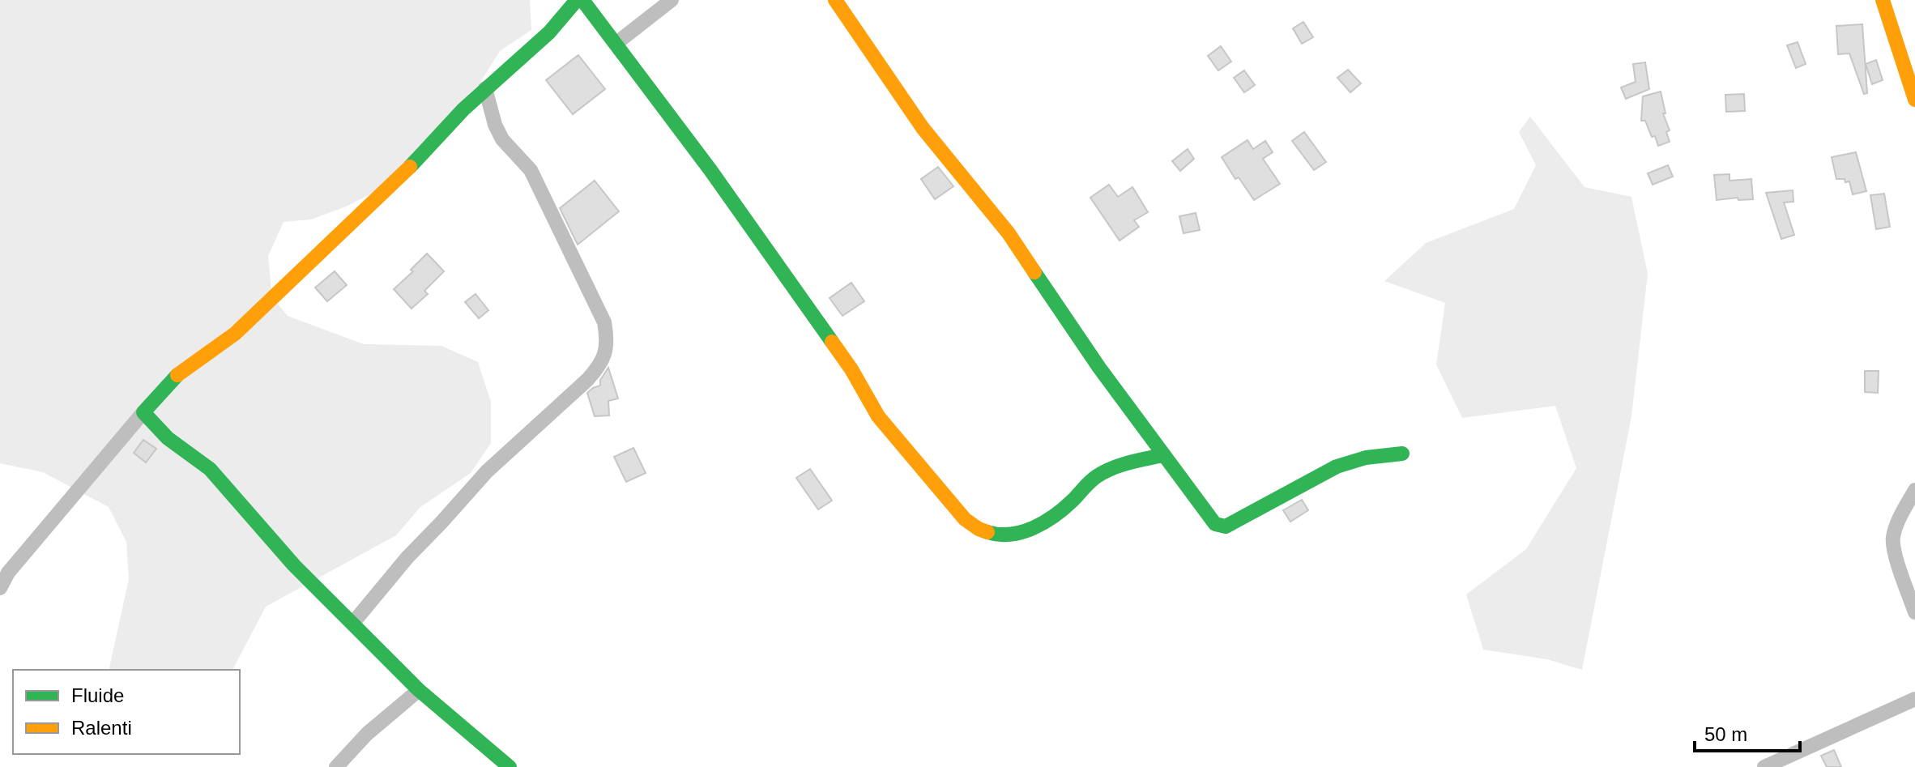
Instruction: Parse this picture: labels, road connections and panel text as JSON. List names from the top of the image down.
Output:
{
  "legend": ["Fluide", "Ralenti"],
  "scale_bar": "50 m"
}
